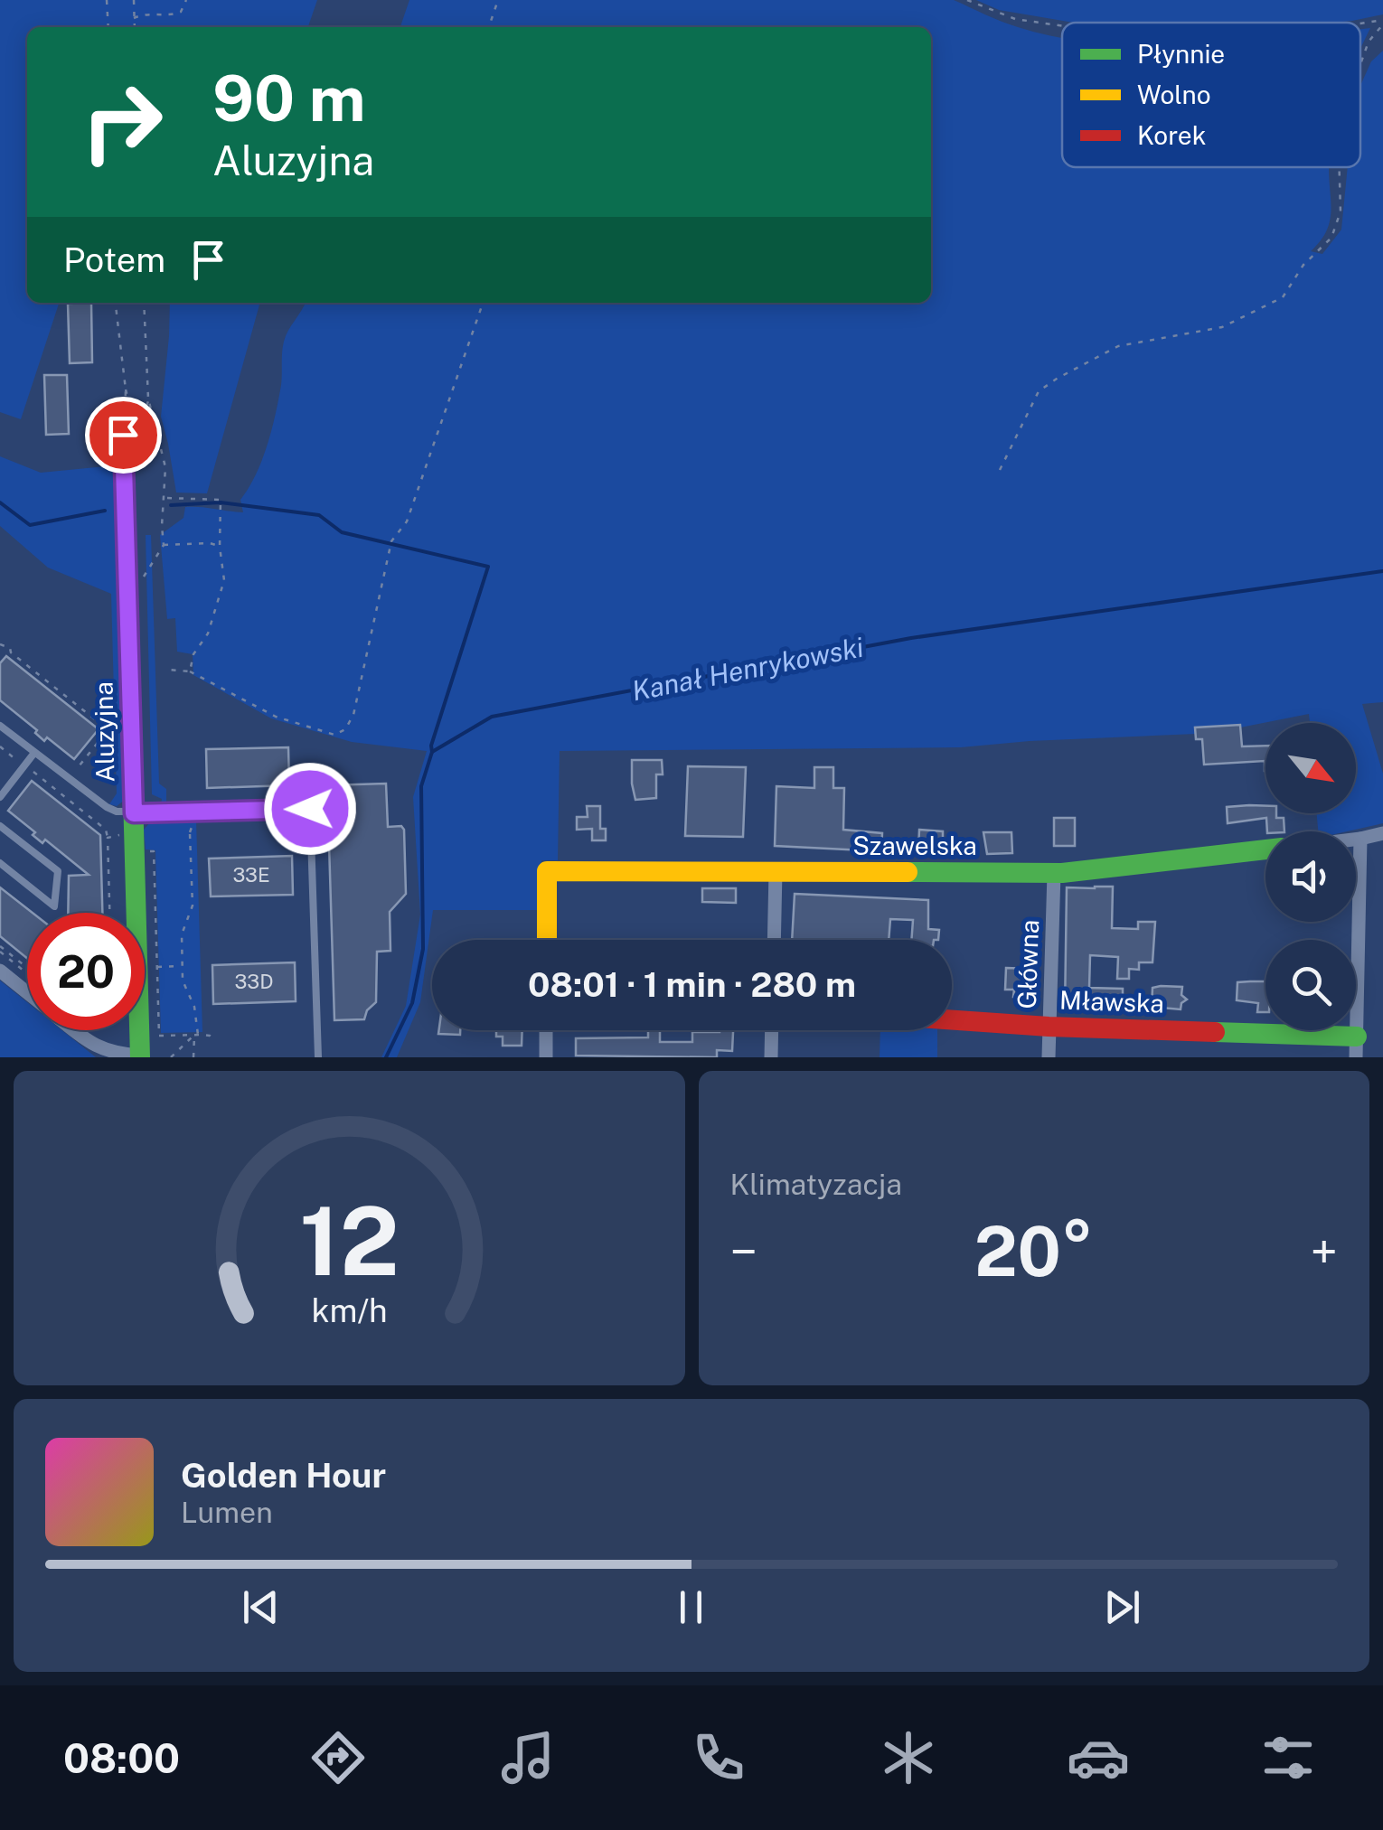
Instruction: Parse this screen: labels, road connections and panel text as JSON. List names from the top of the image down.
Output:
{
  "streets": {
    "street": [
      "Aluzyjna",
      "Szawelska",
      "Główna",
      "Mławska"
    ]
  },
  "crossings": [
    ["Szawelska", "Główna"],
    ["Główna", "Mławska"]
  ],
  "water": ["Kanał Henrykowski"],
  "house_numbers": ["33E", "33D"],
  "legend": ["Płynnie", "Wolno", "Korek"],
  "north": "bottom right",
  "page": {
    "turn": ["90 m", "Aluzyjna"],
    "then": "Potem",
    "limit": "20",
    "trip": "08:01 · 1 min · 280 m",
    "tile": "Klimatyzacja",
    "heat": ["−", "20°", "+"],
    "song": ["Golden Hour", "Lumen"],
    "tabs": "08:00",
    "gauge": ["12", "km/h"]
  }
}
